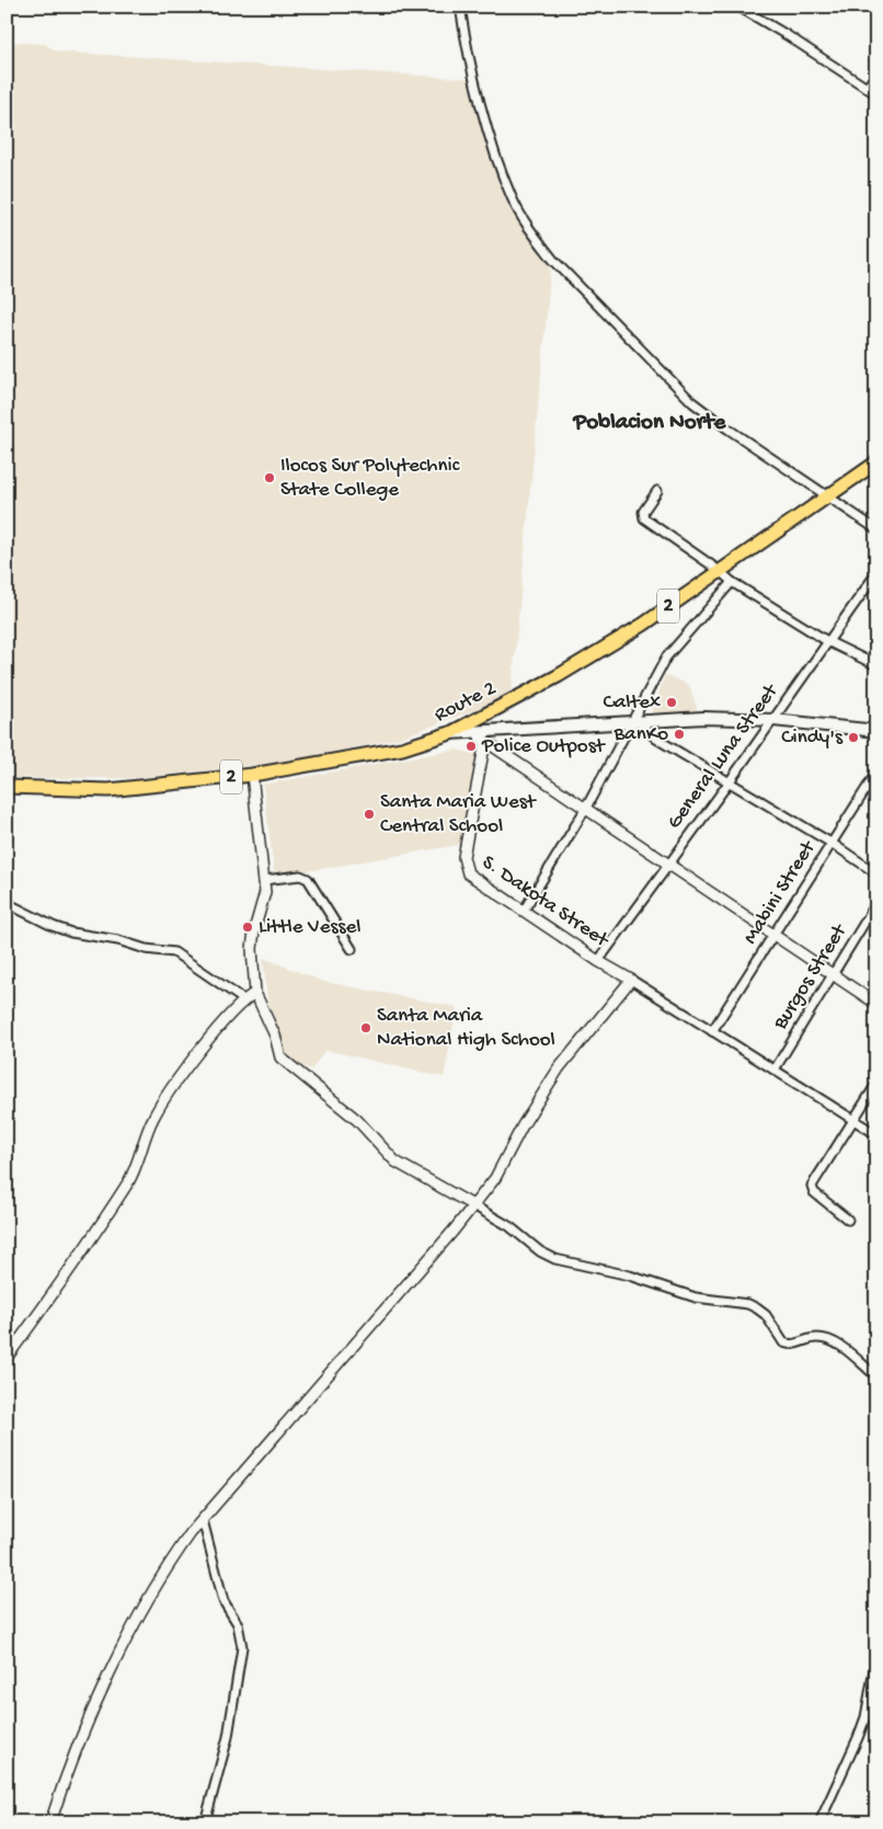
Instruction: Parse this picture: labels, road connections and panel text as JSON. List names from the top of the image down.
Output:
{
  "streets": {
    "highway": ["2", "Route 2"],
    "street": [
      "General Luna Street",
      "Mabini Street",
      "S. Dakota Street",
      "Burgos Street"
    ]
  },
  "crossings": [
    ["General Luna Street", "S. Dakota Street"]
  ],
  "districts": ["Poblacion Norte"],
  "places": [
    "Ilocos Sur Polytechnic State College",
    "Caltex",
    "BanKo",
    "Cindy's",
    "Police Outpost",
    "Santa Maria West Central School",
    "Little Vessel",
    "Santa Maria National High School"
  ]
}
